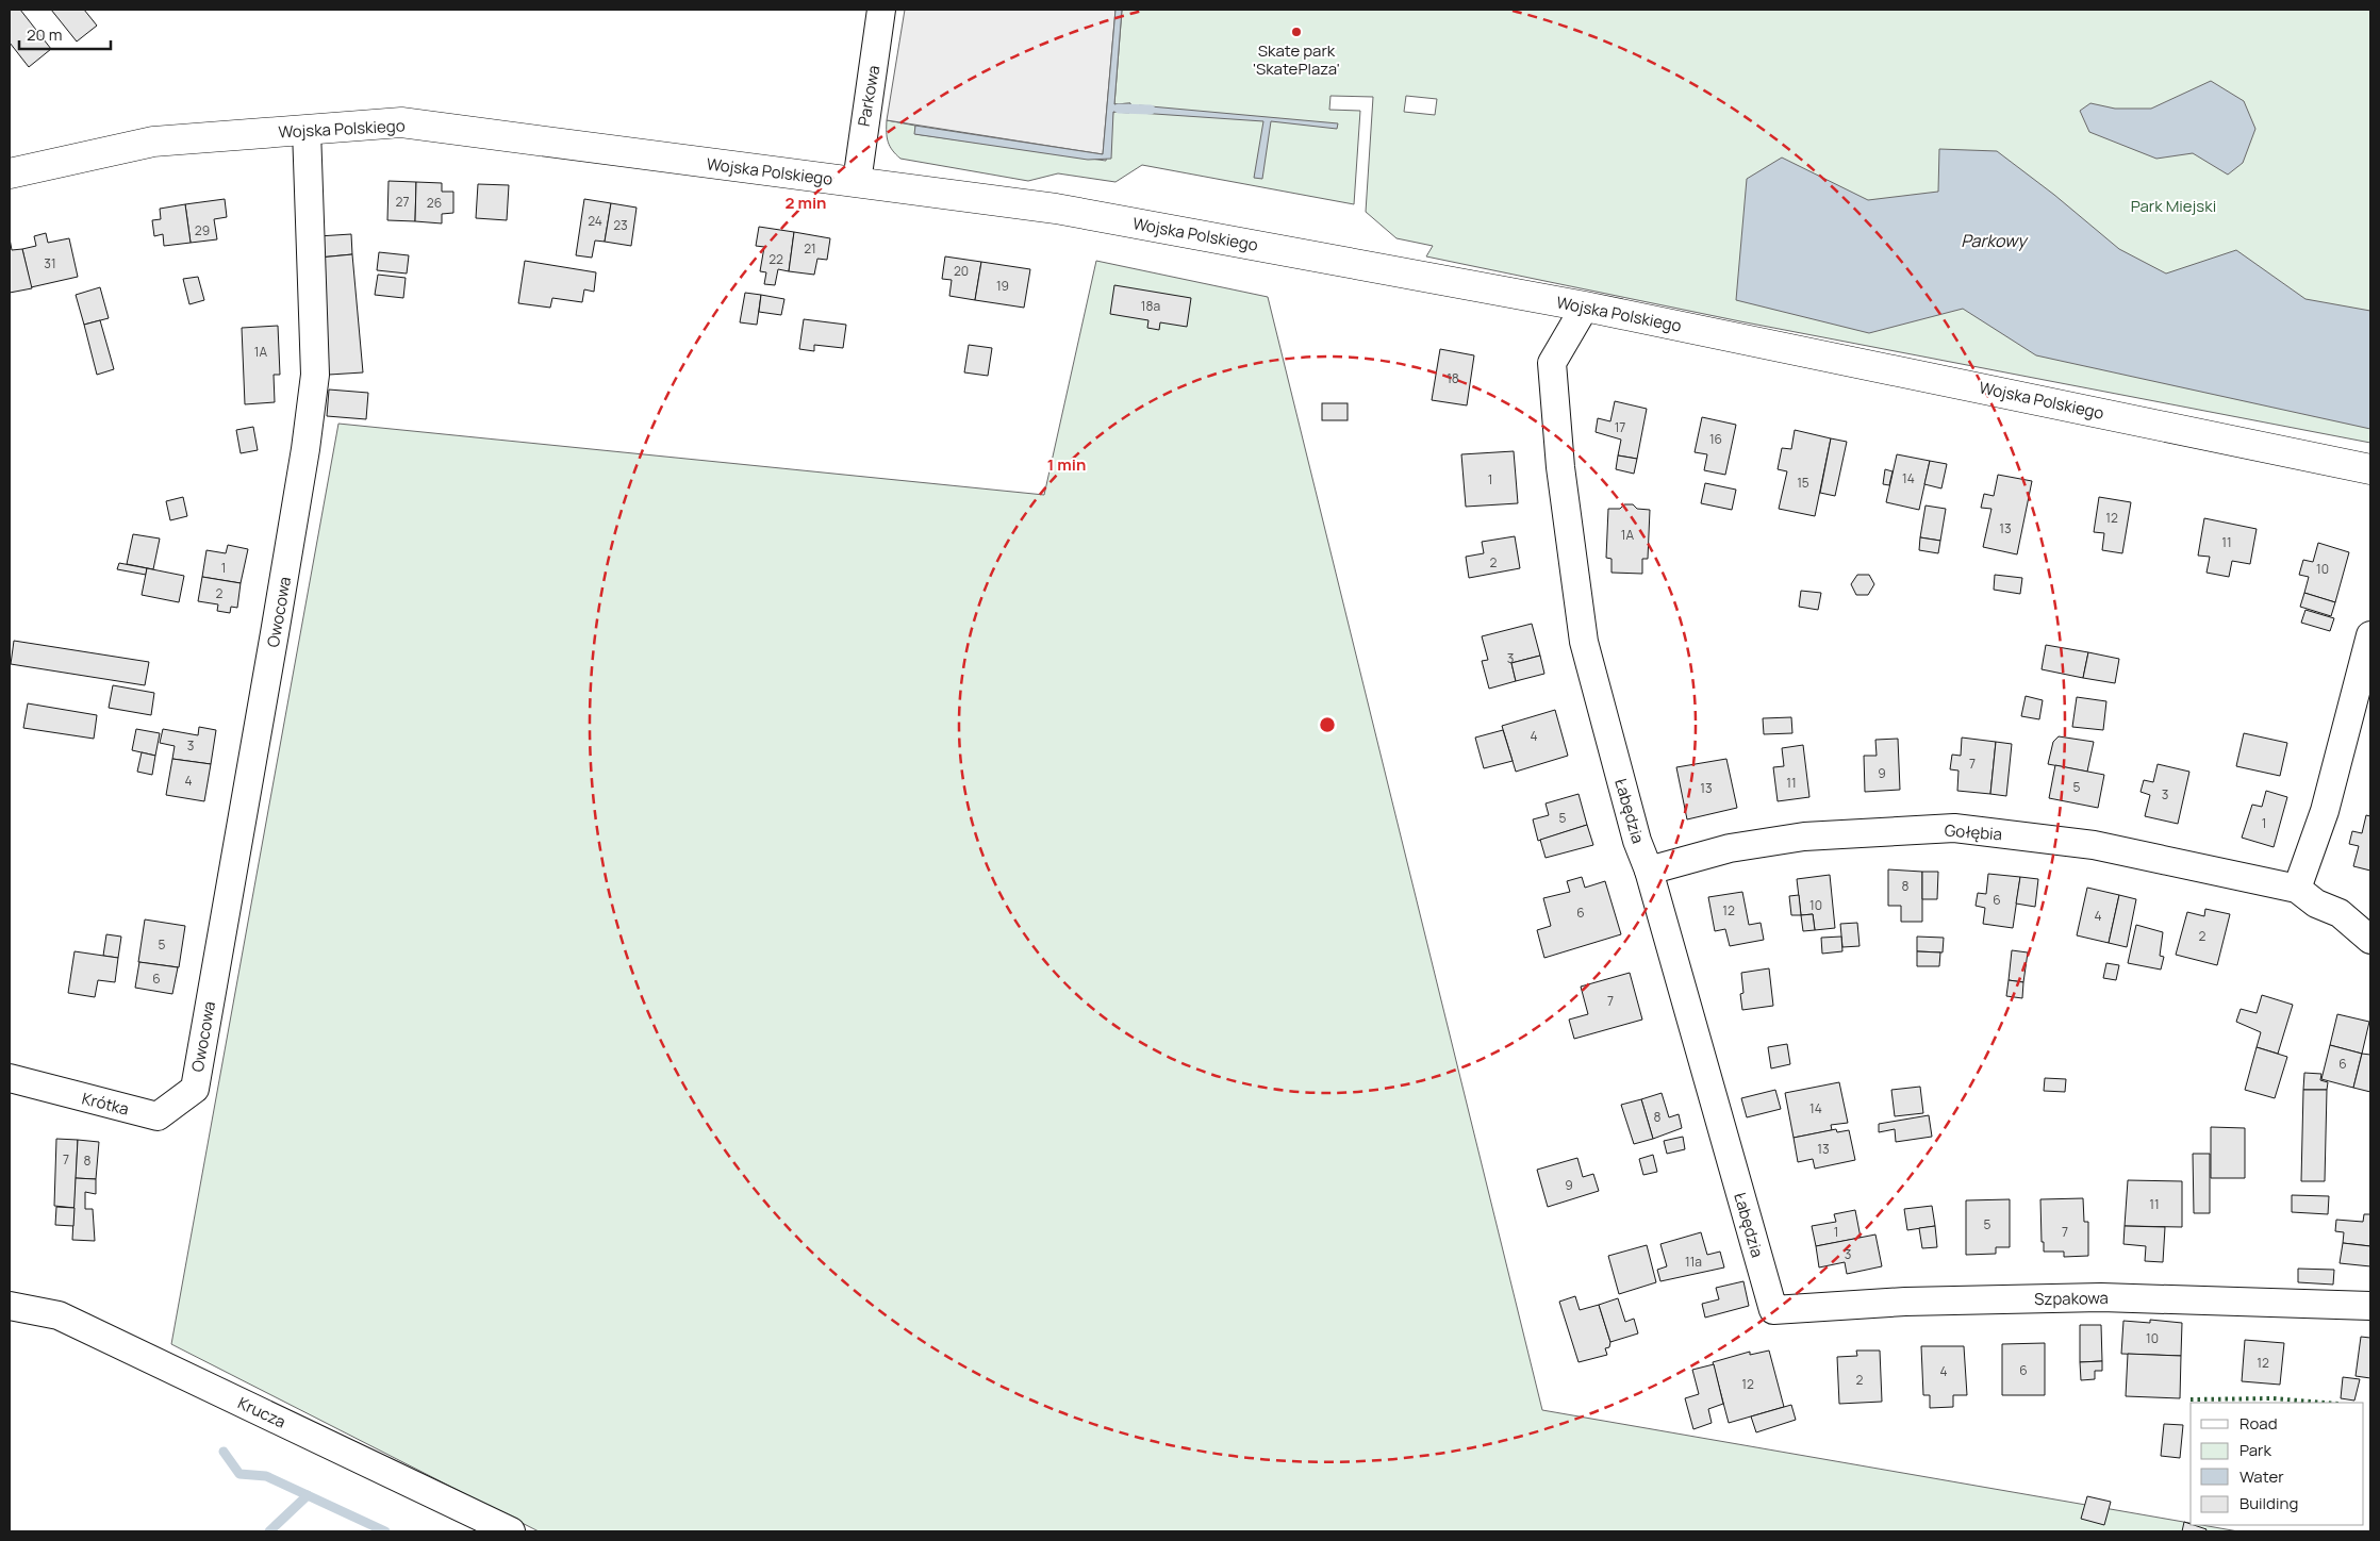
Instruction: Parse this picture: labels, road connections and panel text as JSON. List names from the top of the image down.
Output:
{
  "streets": {
    "street": [
      "Parkowa",
      "Wojska Polskiego",
      "Owocowa",
      "Łabędzia",
      "Gołębia",
      "Krótka",
      "Szpakowa",
      "Krucza"
    ]
  },
  "crossings": [
    ["Parkowa", "Wojska Polskiego"],
    ["Wojska Polskiego", "Owocowa"],
    ["Wojska Polskiego", "Łabędzia"],
    ["Owocowa", "Krótka"],
    ["Łabędzia", "Gołębia"],
    ["Łabędzia", "Szpakowa"]
  ],
  "water": ["Parkowy"],
  "parks": ["Park Miejski"],
  "places": ["Skate park 'SkatePlaza'"],
  "house_numbers": [
    "27",
    "26",
    "24",
    "23",
    "29",
    "21",
    "22",
    "31",
    "20",
    "19",
    "18a",
    "1A",
    "18",
    "17",
    "16",
    "14",
    "1",
    "15",
    "12",
    "13",
    "1A",
    "11",
    "2",
    "1",
    "10",
    "2",
    "3",
    "4",
    "3",
    "7",
    "9",
    "4",
    "11",
    "5",
    "13",
    "3",
    "5",
    "1",
    "8",
    "6",
    "10",
    "12",
    "6",
    "4",
    "2",
    "5",
    "6",
    "7",
    "6",
    "14",
    "8",
    "13",
    "7",
    "8",
    "9",
    "11",
    "5",
    "1",
    "7",
    "3",
    "11a",
    "10",
    "12",
    "6",
    "4",
    "2",
    "12"
  ],
  "legend": [
    "Road",
    "Park",
    "Water",
    "Building"
  ],
  "scale_bar": "20 m",
  "rings": ["2 min", "1 min"]
}
